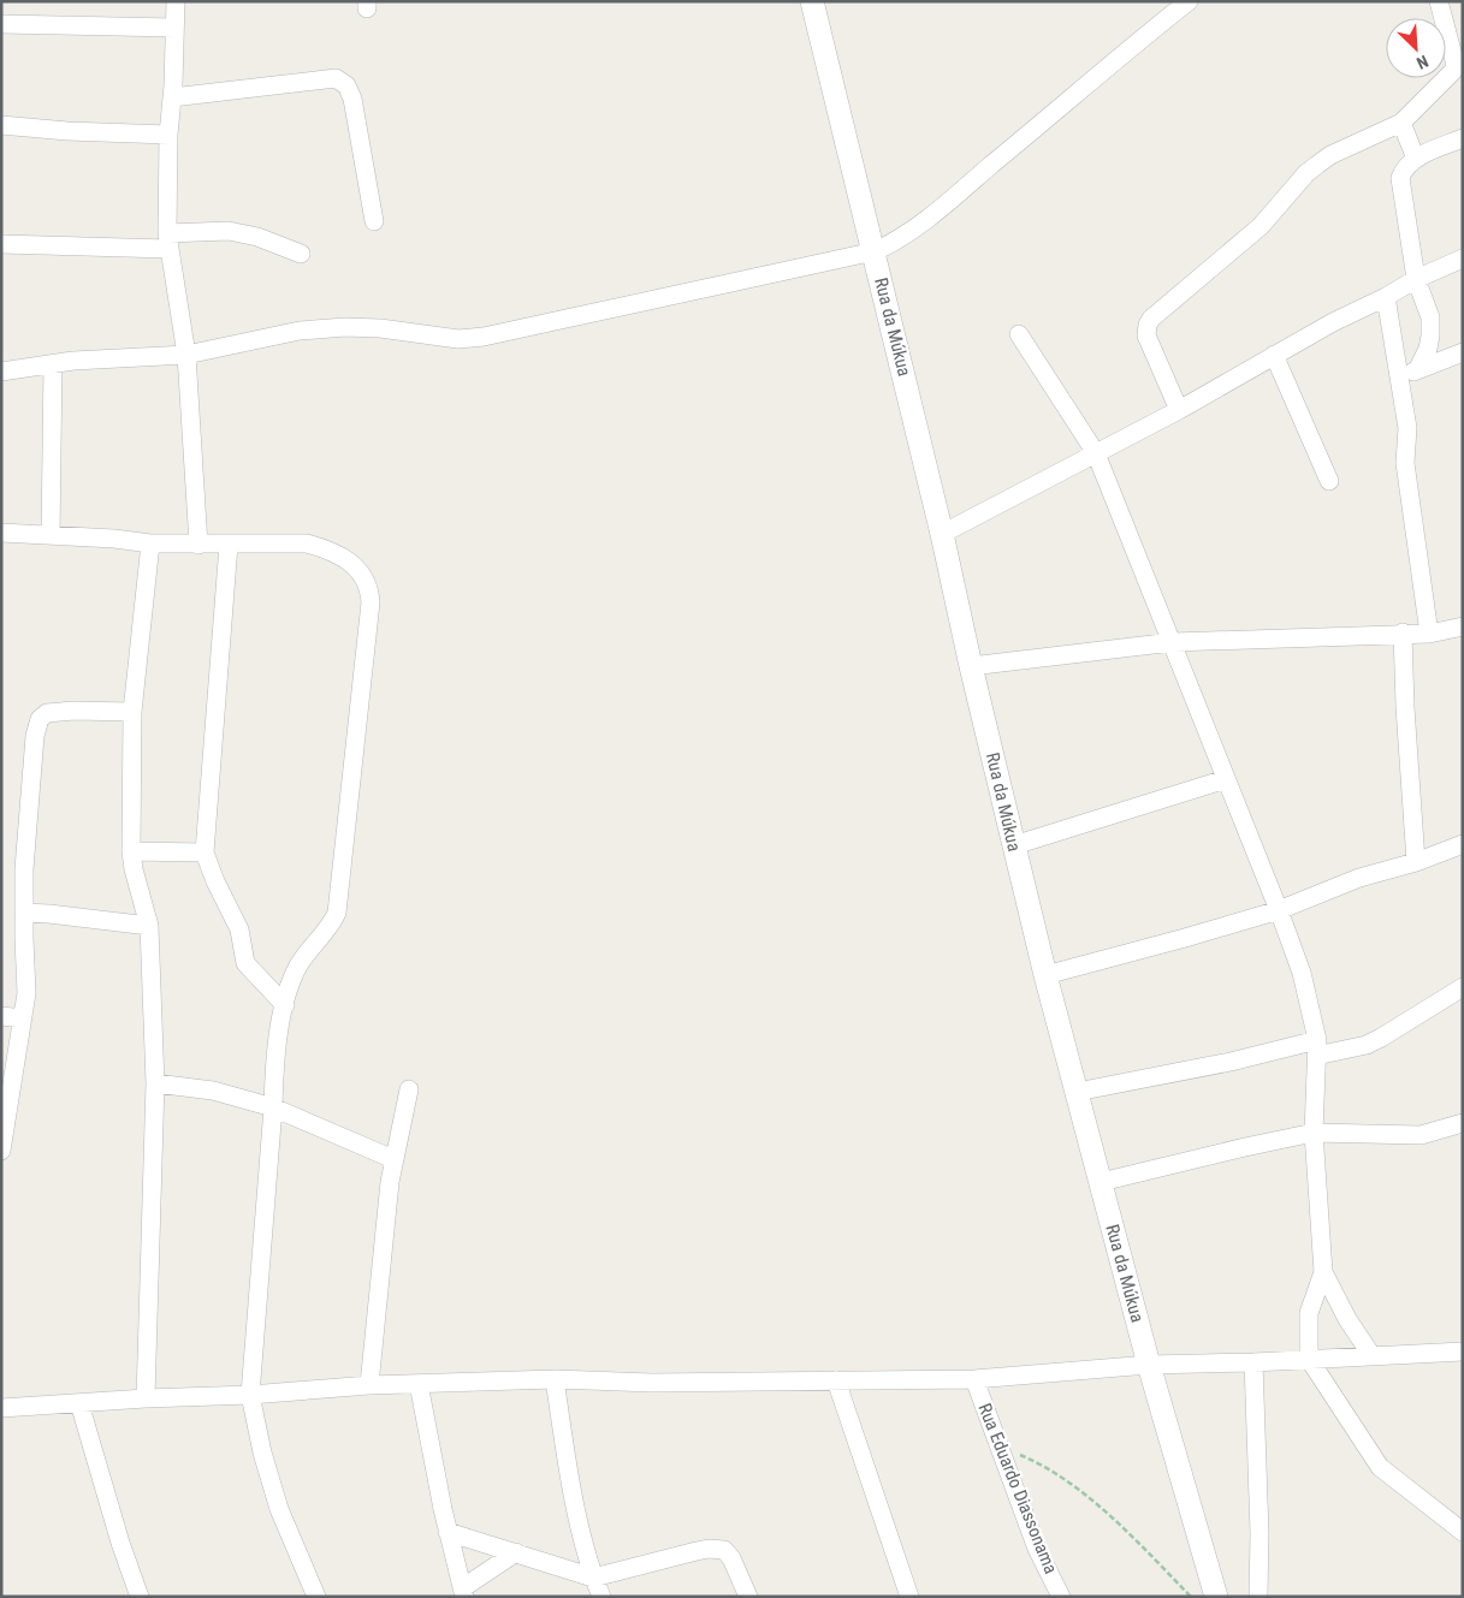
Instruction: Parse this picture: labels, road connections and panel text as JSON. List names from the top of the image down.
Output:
{
  "streets": {
    "street": ["Rua da Múkua", "Rua Eduardo Diassonama"]
  },
  "north": "bottom right"
}
